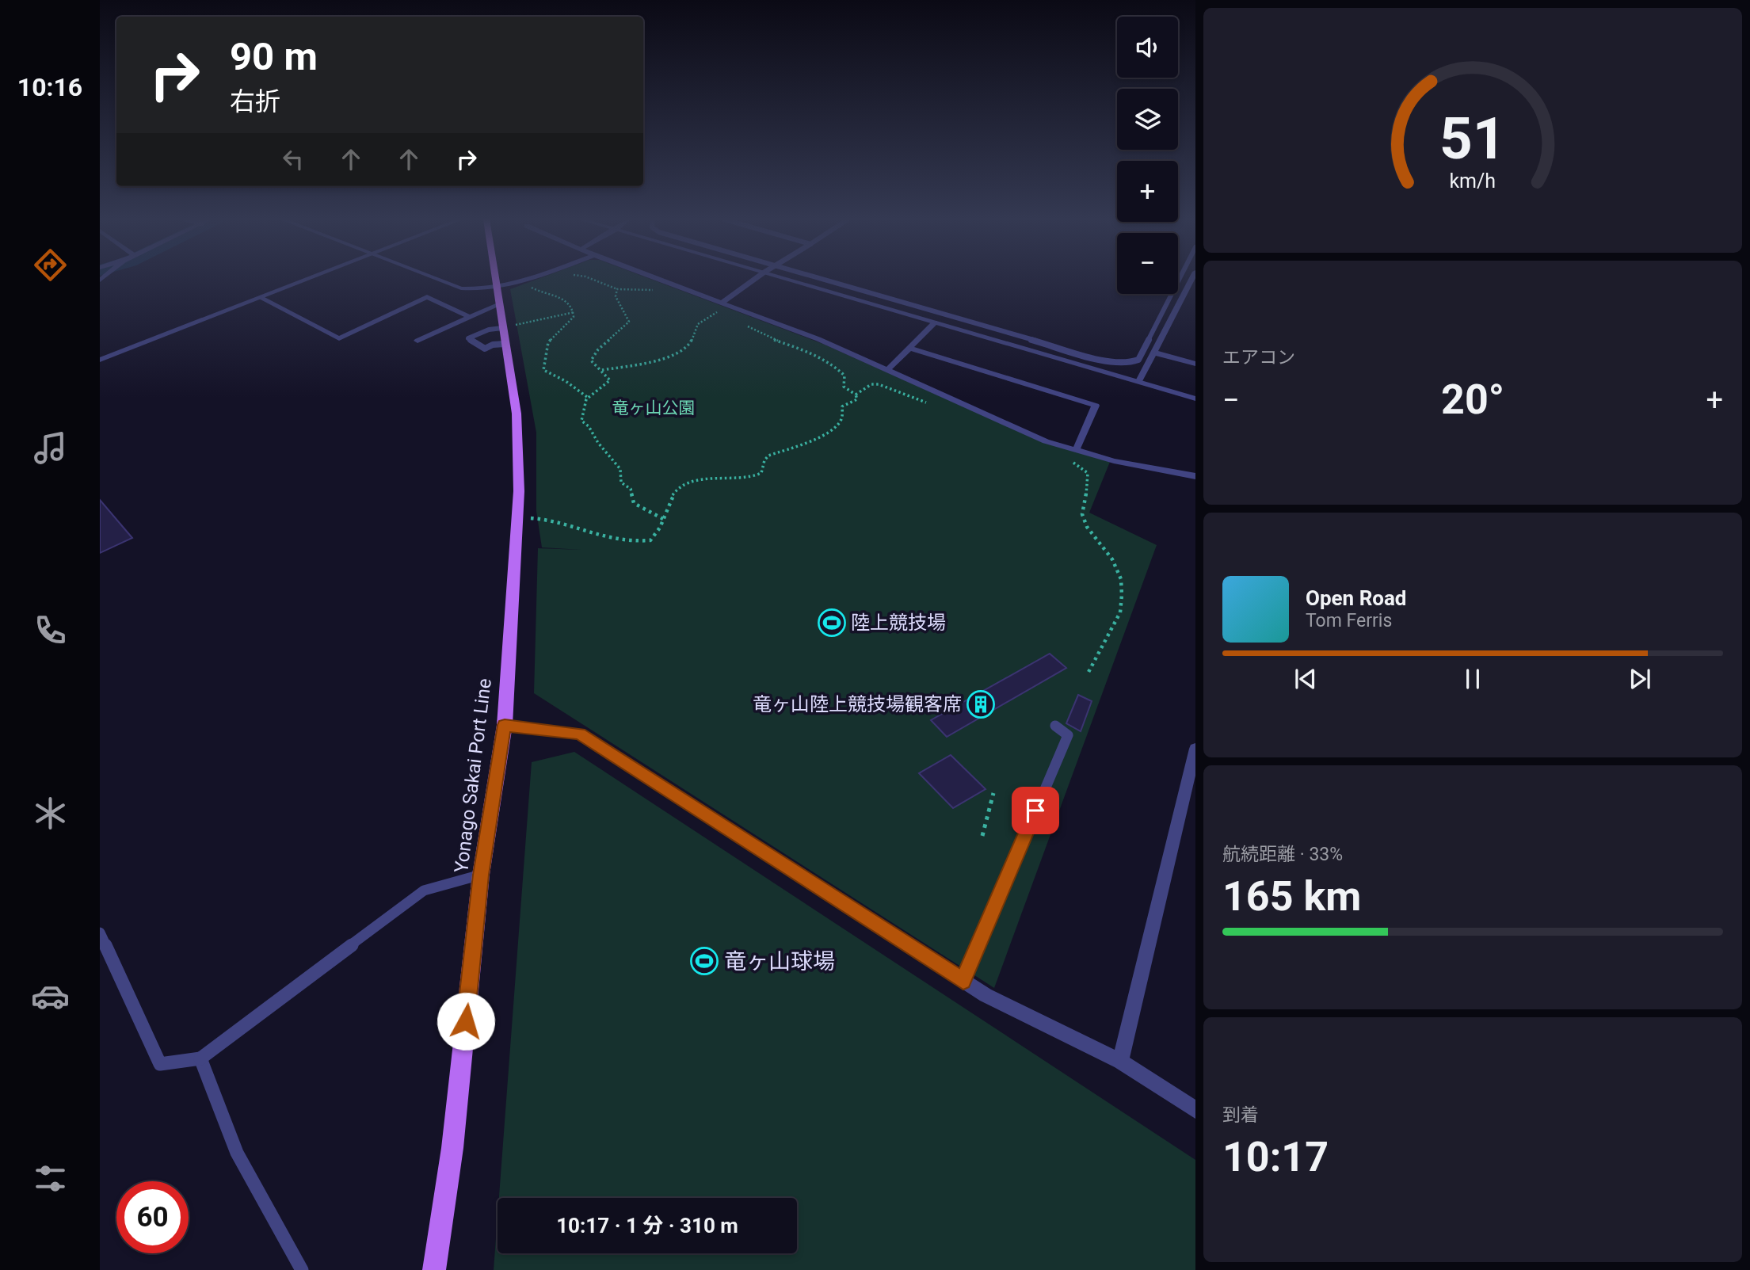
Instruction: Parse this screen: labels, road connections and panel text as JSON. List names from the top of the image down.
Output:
{
  "streets": {
    "main road": ["Yonago Sakai Port Line"]
  },
  "parks": ["竜ヶ山公園"],
  "places": {
    "sports": ["陸上競技場", "竜ヶ山球場"],
    "building": ["竜ヶ山陸上競技場観客席"]
  },
  "page": {
    "tabs": "10:16",
    "map_buttons": ["+", "−"],
    "turn": ["90 m", "右折"],
    "tile": [
      "エアコン",
      ["航続距離 · 33%", "165 km"],
      ["到着", "10:17"]
    ],
    "heat": ["−", "20°", "+"],
    "song": ["Open Road", "Tom Ferris"],
    "limit": "60",
    "trip": "10:17 · 1 分 · 310 m",
    "gauge": ["51", "km/h"]
  }
}
